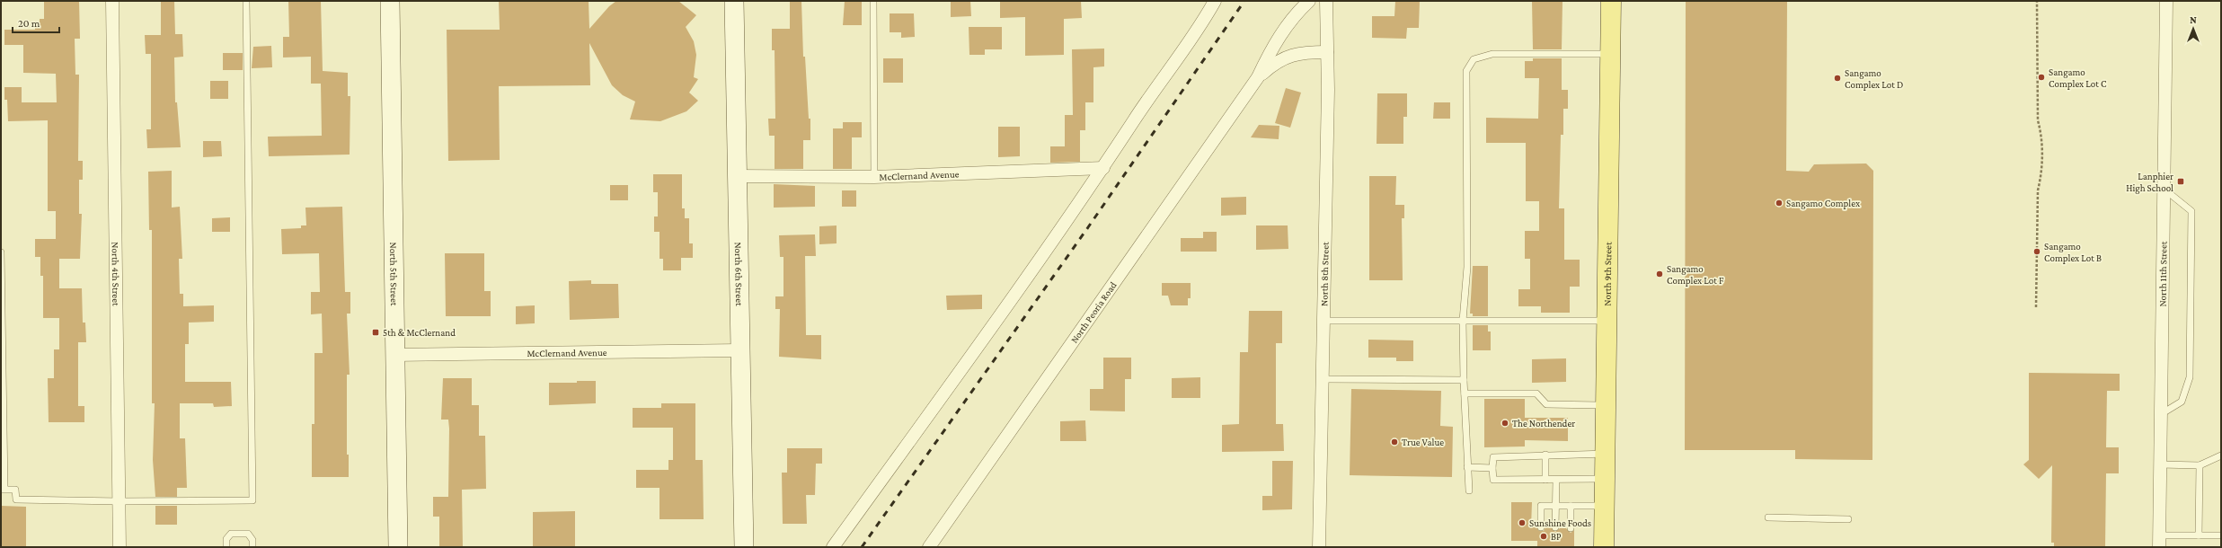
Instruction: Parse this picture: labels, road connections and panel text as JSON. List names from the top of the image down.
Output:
{
  "streets": {
    "main road": ["North 5th Street", "North 6th Street", "North 9th Street"],
    "street": [
      "McClernand Avenue",
      "North 4th Street",
      "North 8th Street",
      "North 11th Street",
      "North Peoria Road"
    ]
  },
  "crossings": [
    ["McClernand Avenue", "North 5th Street"],
    ["McClernand Avenue", "North 6th Street"],
    ["North 8th Street", "North Peoria Road"]
  ],
  "places": {
    "other": [
      "Sangamo Complex Lot C",
      "Sangamo Complex Lot D",
      "Sangamo Complex",
      "Sangamo Complex Lot B",
      "Sangamo Complex Lot F",
      "The Northender",
      "True Value",
      "Sunshine Foods",
      "BP"
    ],
    "transit": ["Lanphier High School", "5th & McClernand"]
  },
  "scale_bar": "20 m",
  "north": "top"
}
